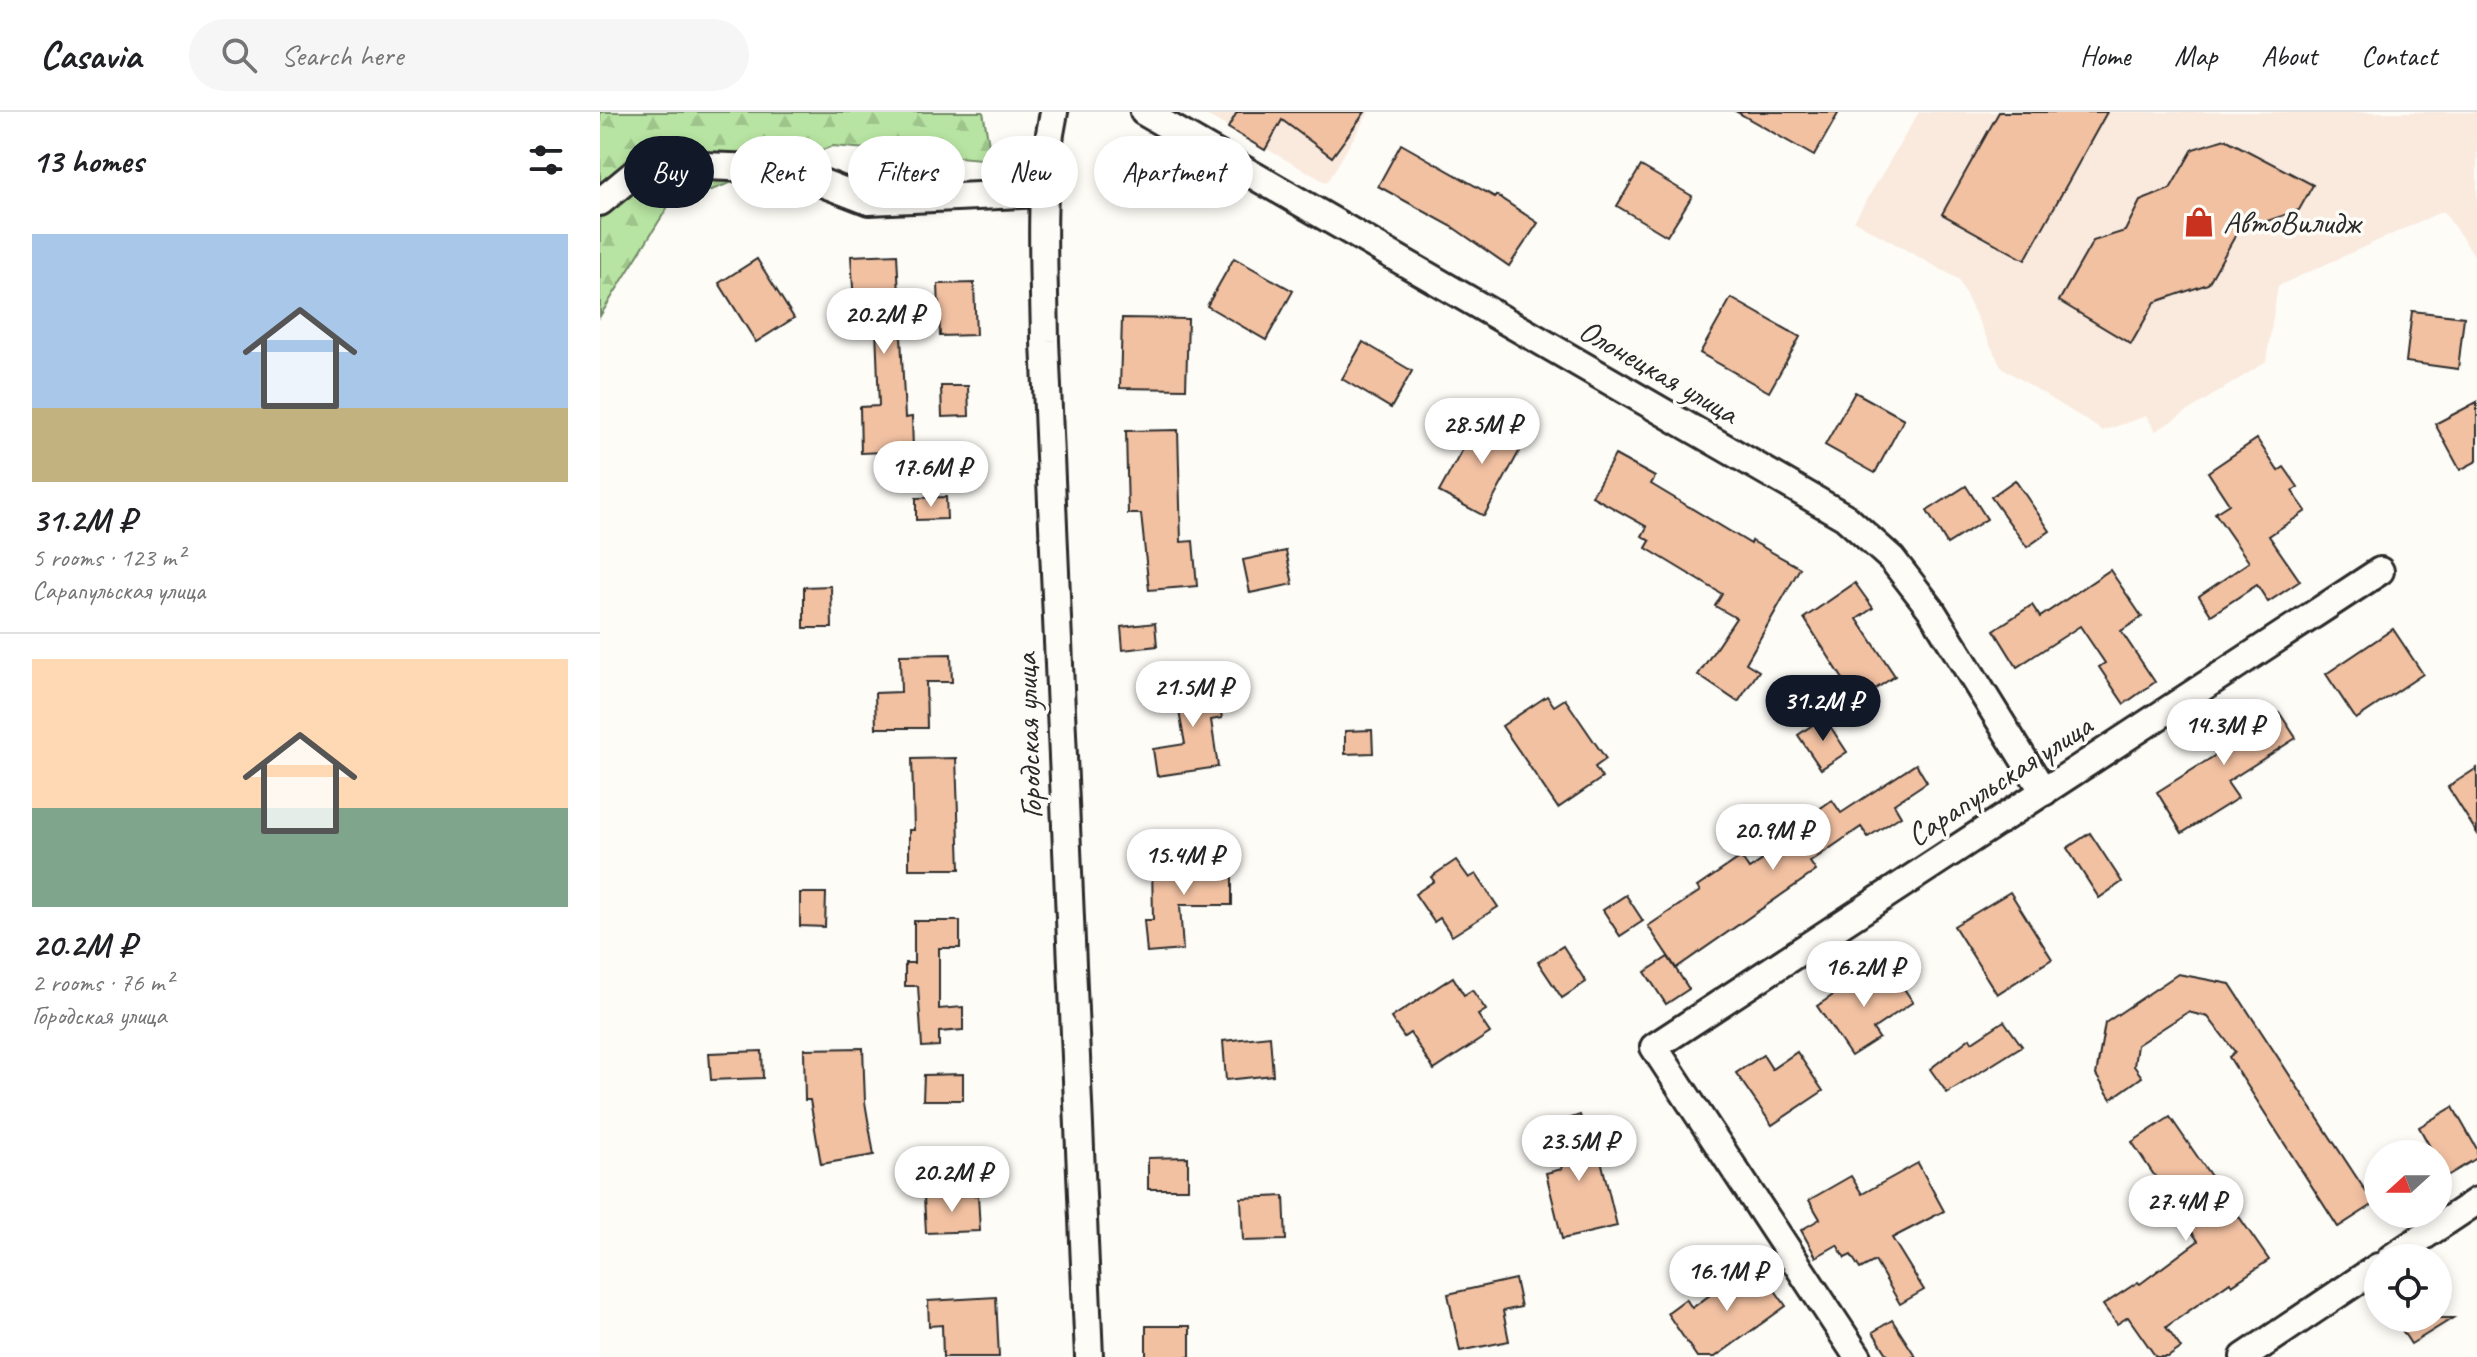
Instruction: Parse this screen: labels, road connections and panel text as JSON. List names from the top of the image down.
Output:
{
  "streets": {
    "street": ["Олонецкая улица", "Городская улица", "Сарапульская улица"]
  },
  "crossings": [
    ["Олонецкая улица", "Сарапульская улица"]
  ],
  "places": {
    "shop": ["АвтоВилидж"]
  },
  "north": "left",
  "page": {
    "header": "Casavia",
    "search": "Search here",
    "nav": [
      "Home",
      "Map",
      "About",
      "Contact"
    ],
    "heading": "13 homes",
    "chip": [
      "Buy",
      "Rent",
      "Filters",
      "New",
      "Apartment"
    ],
    "list": [
      {
        "name": "31.2M ₽",
        "note": "5 rooms · 123 m² · Сарапульская улица"
      },
      {
        "name": "20.2M ₽",
        "note": "2 rooms · 76 m² · Городская улица"
      }
    ],
    "price": [
      "20.2M ₽",
      "28.5M ₽",
      "17.6M ₽",
      "21.5M ₽",
      "31.2M ₽",
      "14.3M ₽",
      "20.9M ₽",
      "15.4M ₽",
      "16.2M ₽",
      "23.5M ₽",
      "20.2M ₽",
      "27.4M ₽",
      "16.1M ₽"
    ]
  }
}
